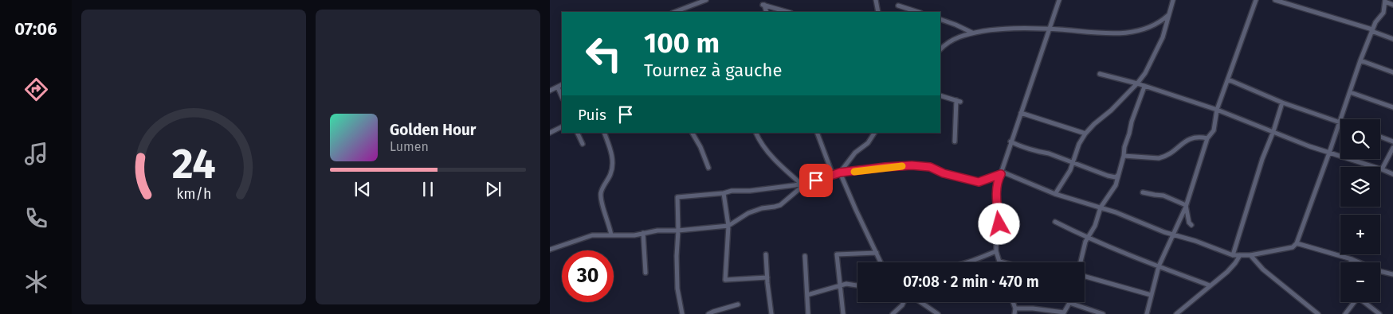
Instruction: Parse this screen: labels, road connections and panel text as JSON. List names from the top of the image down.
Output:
{
  "page": {
    "tabs": "07:06",
    "turn": ["100 m", "Tournez à gauche"],
    "then": "Puis",
    "song": ["Golden Hour", "Lumen"],
    "map_buttons": ["+", "−"],
    "limit": "30",
    "trip": "07:08 · 2 min · 470 m",
    "gauge": ["24", "km/h"]
  }
}
